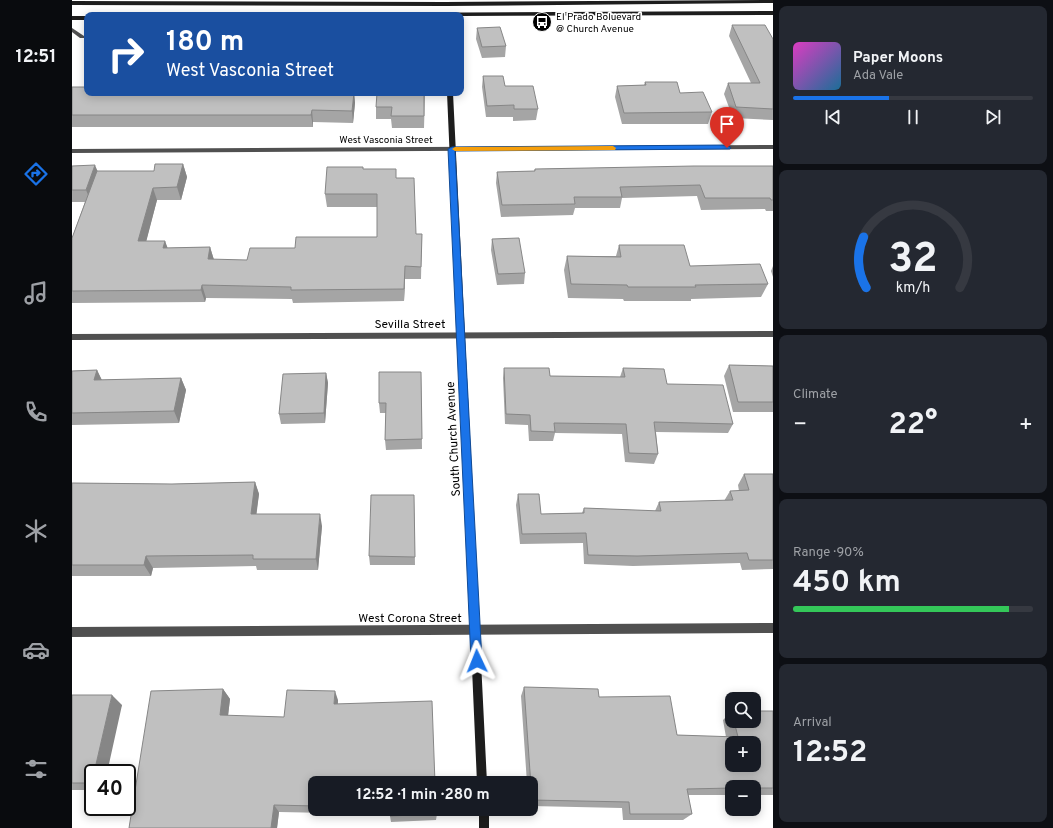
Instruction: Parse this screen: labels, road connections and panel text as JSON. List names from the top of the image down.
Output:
{
  "streets": {
    "street": [
      "West Vasconia Street",
      "Sevilla Street",
      "South Church Avenue",
      "West Corona Street"
    ]
  },
  "crossings": [
    ["West Vasconia Street", "South Church Avenue"],
    ["Sevilla Street", "South Church Avenue"],
    ["South Church Avenue", "West Corona Street"]
  ],
  "places": {
    "bus stop": ["El Prado Boluevard @ Church Avenue"]
  },
  "page": {
    "tabs": "12:51",
    "turn": ["180 m", "West Vasconia Street"],
    "song": ["Paper Moons", "Ada Vale"],
    "tile": [
      "Climate",
      ["Range · 90%", "450 km"],
      ["Arrival", "12:52"]
    ],
    "heat": ["−", "22°", "+"],
    "map_buttons": ["+", "−"],
    "limit": "40",
    "trip": "12:52 · 1 min · 280 m",
    "gauge": ["32", "km/h"]
  }
}
